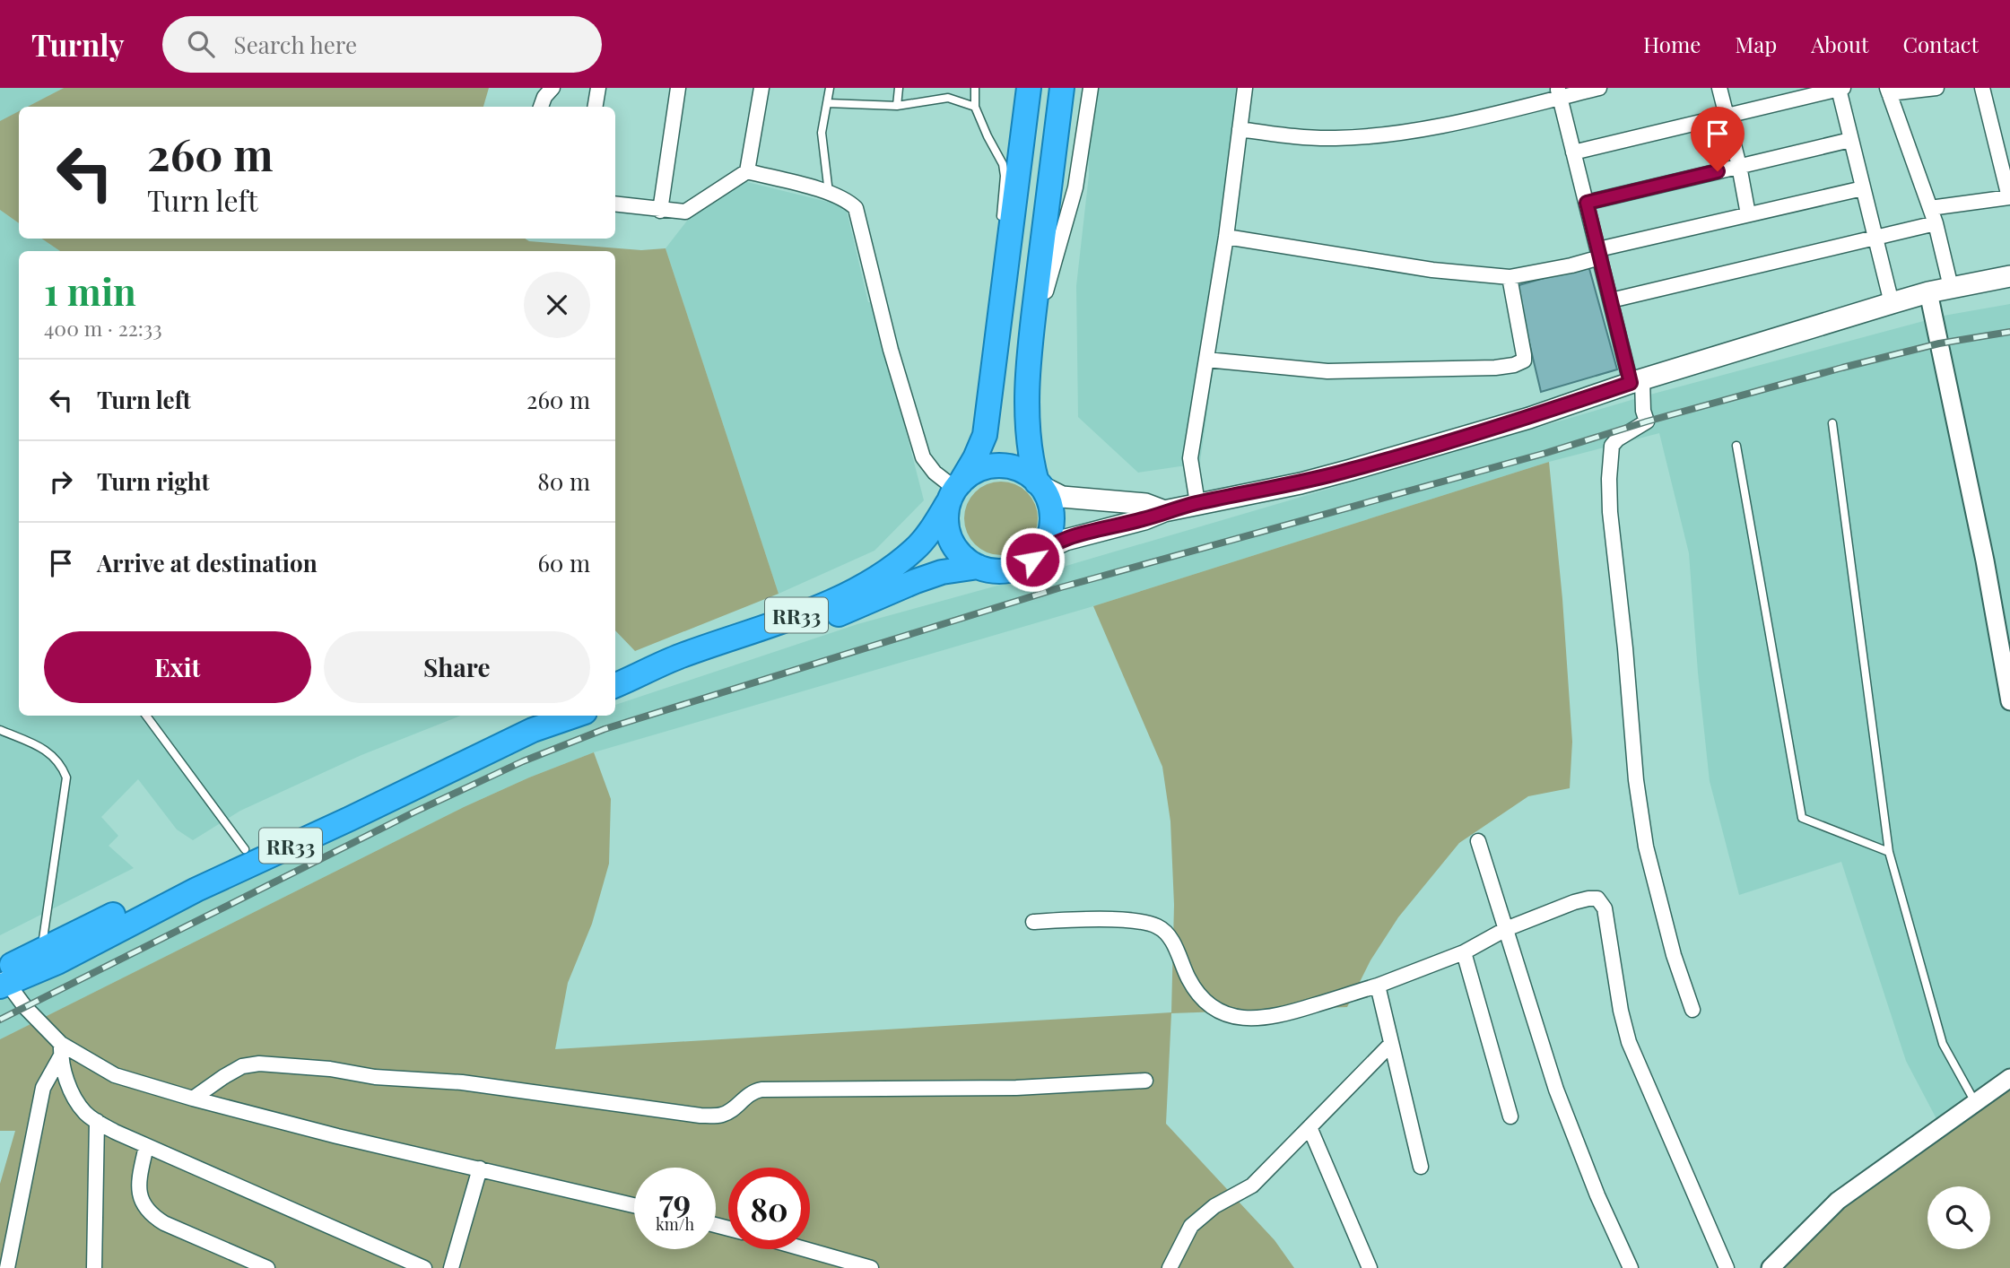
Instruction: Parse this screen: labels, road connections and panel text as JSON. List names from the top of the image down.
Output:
{
  "streets": {
    "highway": ["RR33"]
  },
  "page": {
    "header": "Turnly",
    "search": "Search here",
    "nav": [
      "Home",
      "Map",
      "About",
      "Contact"
    ],
    "turn": ["260 m", "Turn left"],
    "heading": ["1 min", "400 m · 22:33"],
    "list": [
      {
        "name": "Turn left",
        "value": "260 m"
      },
      {
        "name": "Turn right",
        "value": "80 m"
      },
      {
        "name": "Arrive at destination",
        "value": "60 m"
      }
    ],
    "buttons": ["Exit", "Share"],
    "speed": "79 km/h",
    "limit": "80"
  }
}
